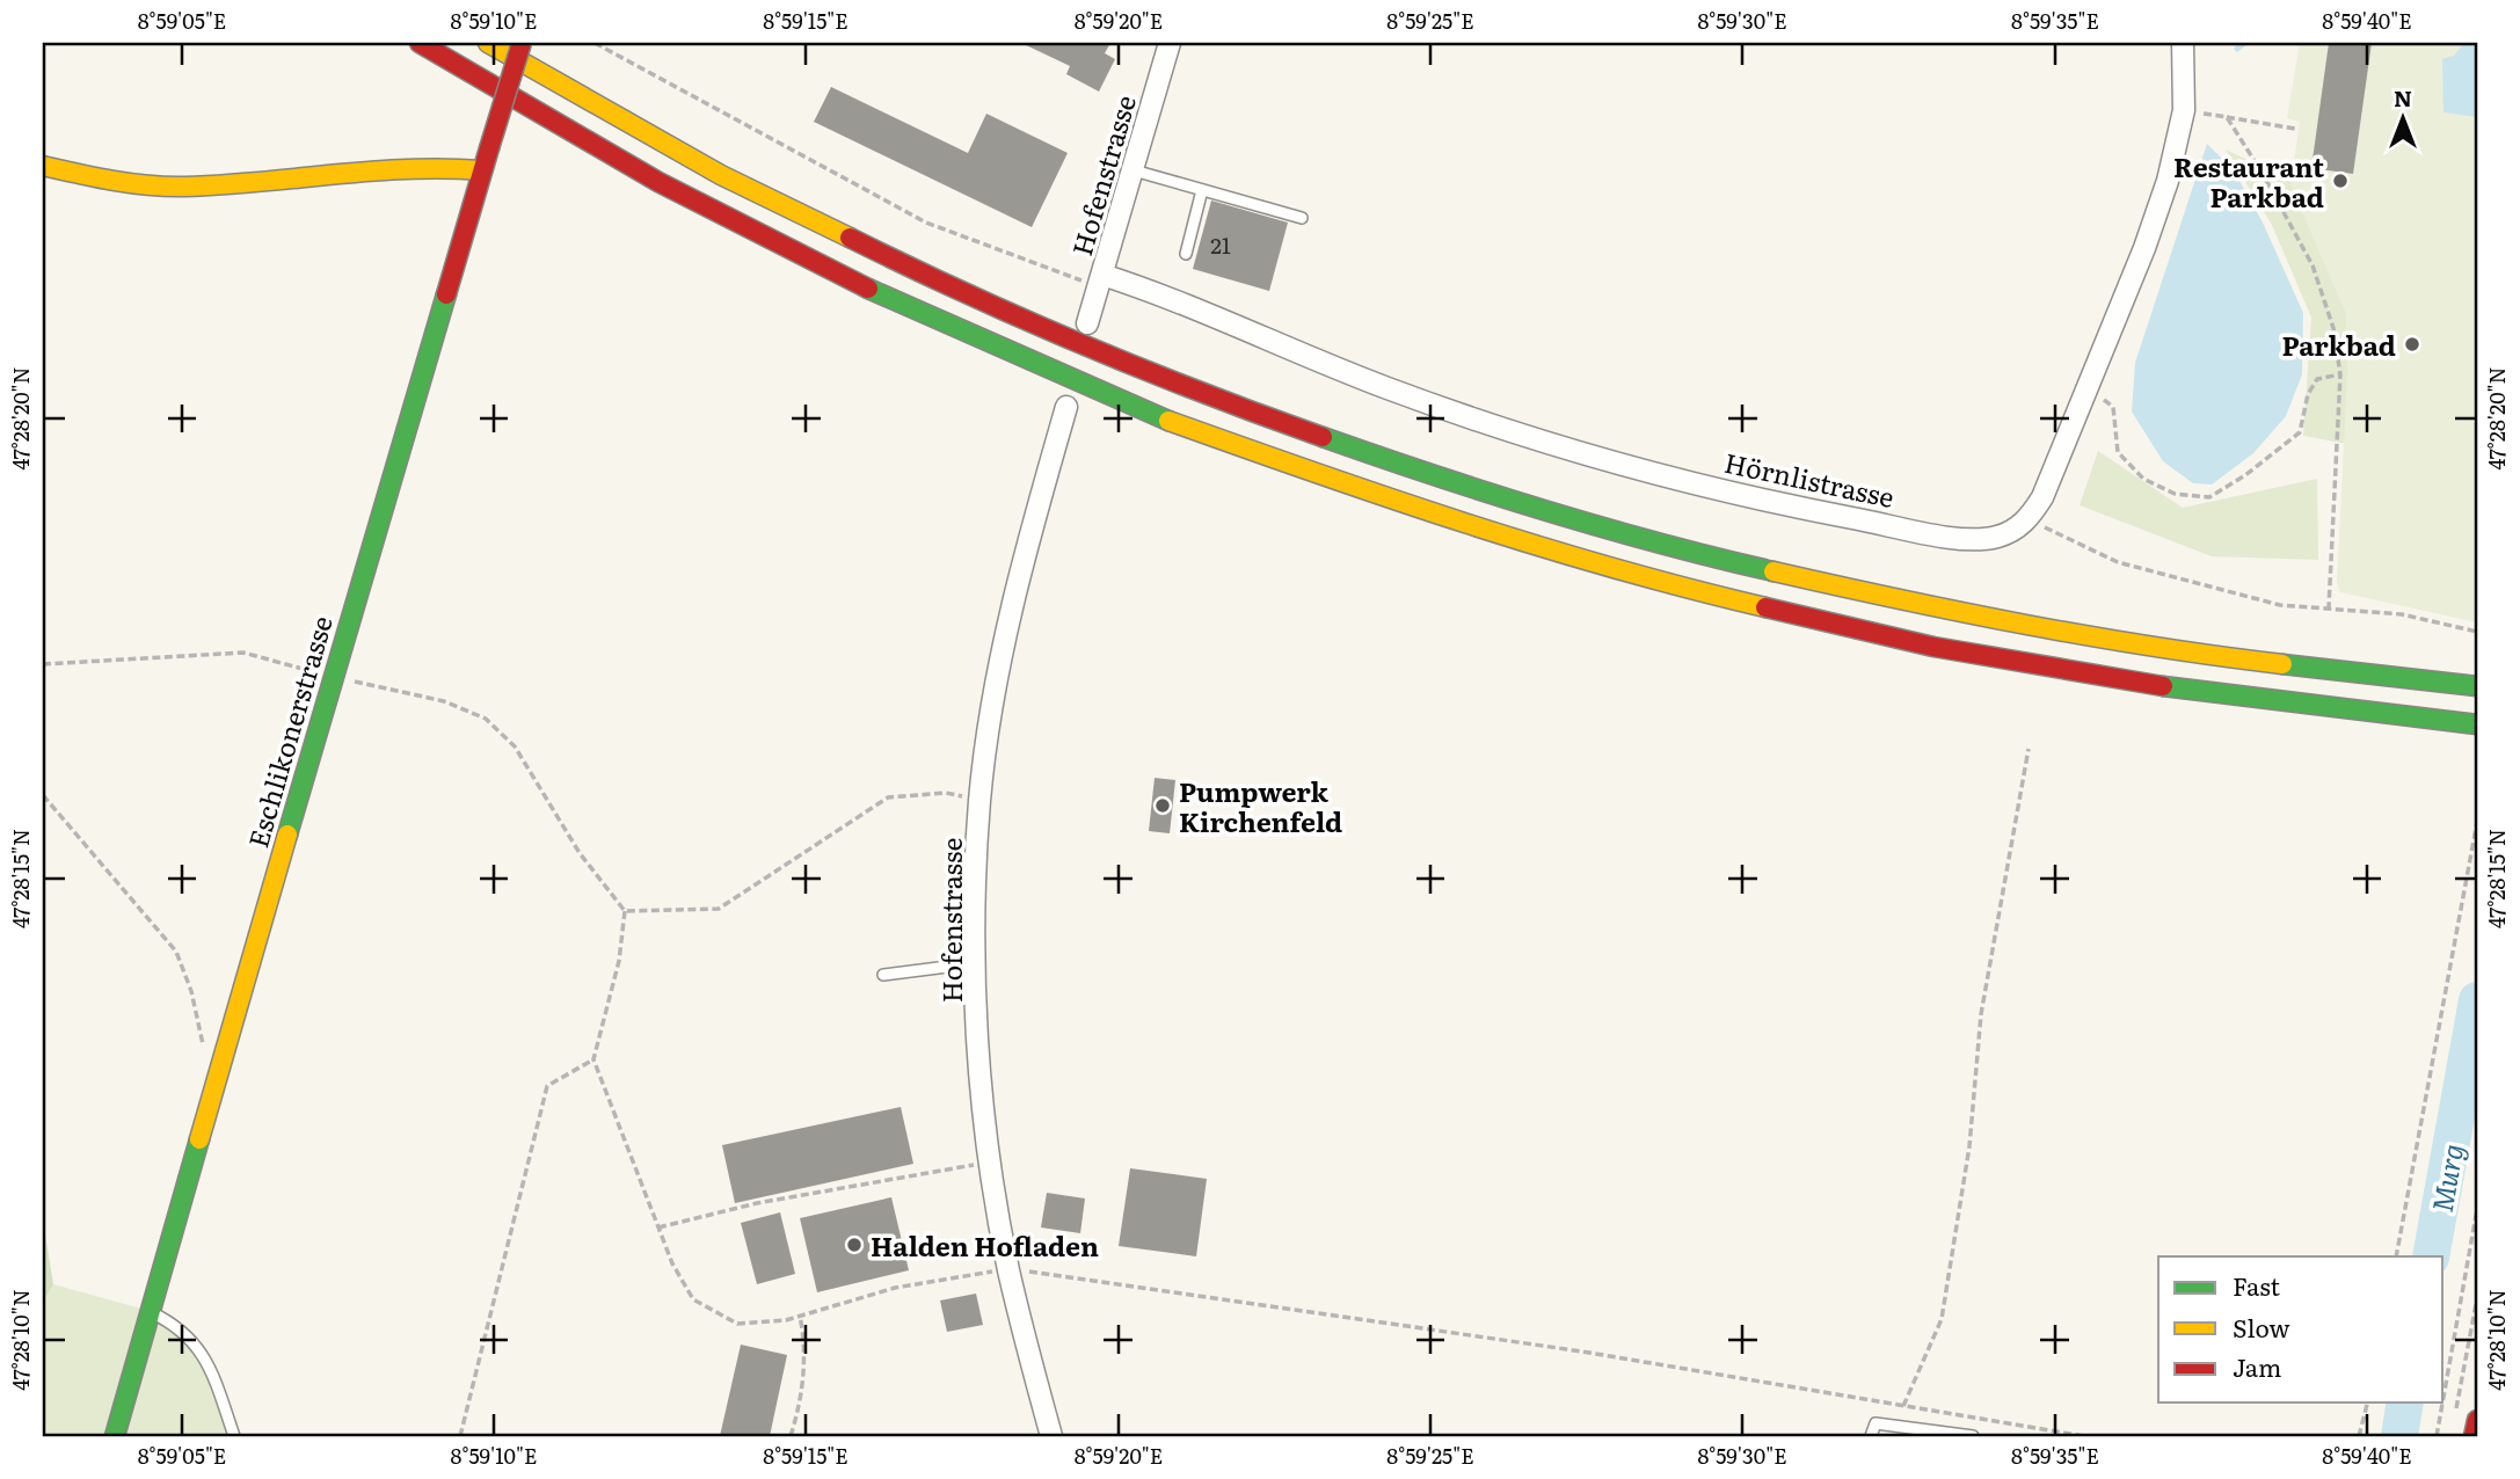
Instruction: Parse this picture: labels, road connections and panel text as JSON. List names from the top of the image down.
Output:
{
  "streets": {
    "main road": ["Eschlikonerstrasse"],
    "street": ["Hofenstrasse", "Hörnlistrasse"]
  },
  "crossings": [
    ["Hofenstrasse", "Hörnlistrasse"]
  ],
  "water": ["Murg"],
  "places": [
    "Restaurant Parkbad",
    "Parkbad",
    "Pumpwerk Kirchenfeld",
    "Halden Hofladen"
  ],
  "house_numbers": ["21"],
  "legend": ["Fast", "Slow", "Jam"],
  "north": "top",
  "coordinates": [
    "8°59'05\"E",
    "8°59'10\"E",
    "8°59'15\"E",
    "8°59'20\"E",
    "8°59'25\"E",
    "8°59'30\"E",
    "8°59'35\"E",
    "8°59'40\"E",
    "47°28'20\"N",
    "47°28'15\"N",
    "47°28'10\"N"
  ]
}
